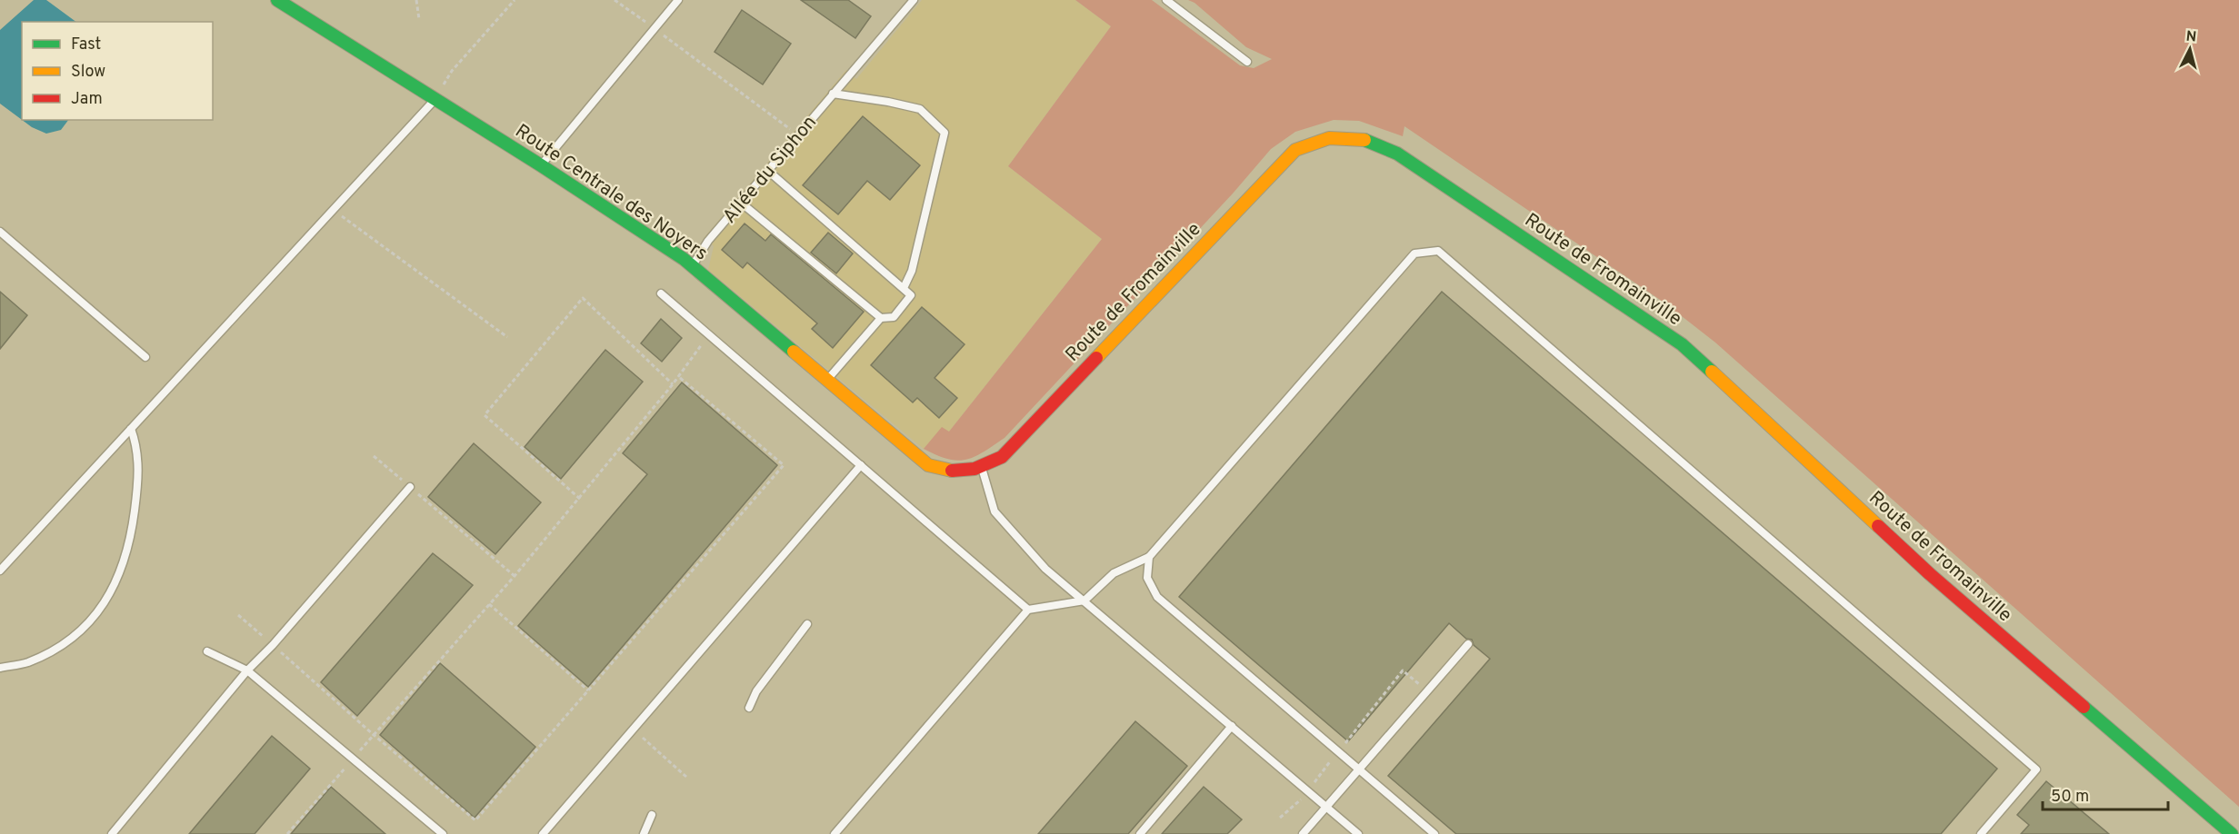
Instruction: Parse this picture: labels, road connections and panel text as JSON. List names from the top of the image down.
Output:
{
  "streets": {
    "street": ["Route Centrale des Noyers", "Route de Fromainville"],
    "lane": ["Allée du Siphon"]
  },
  "crossings": [
    ["Allée du Siphon", "Route Centrale des Noyers"],
    ["Route Centrale des Noyers", "Route de Fromainville"]
  ],
  "legend": ["Fast", "Slow", "Jam"],
  "scale_bar": "50 m",
  "north": "top"
}
